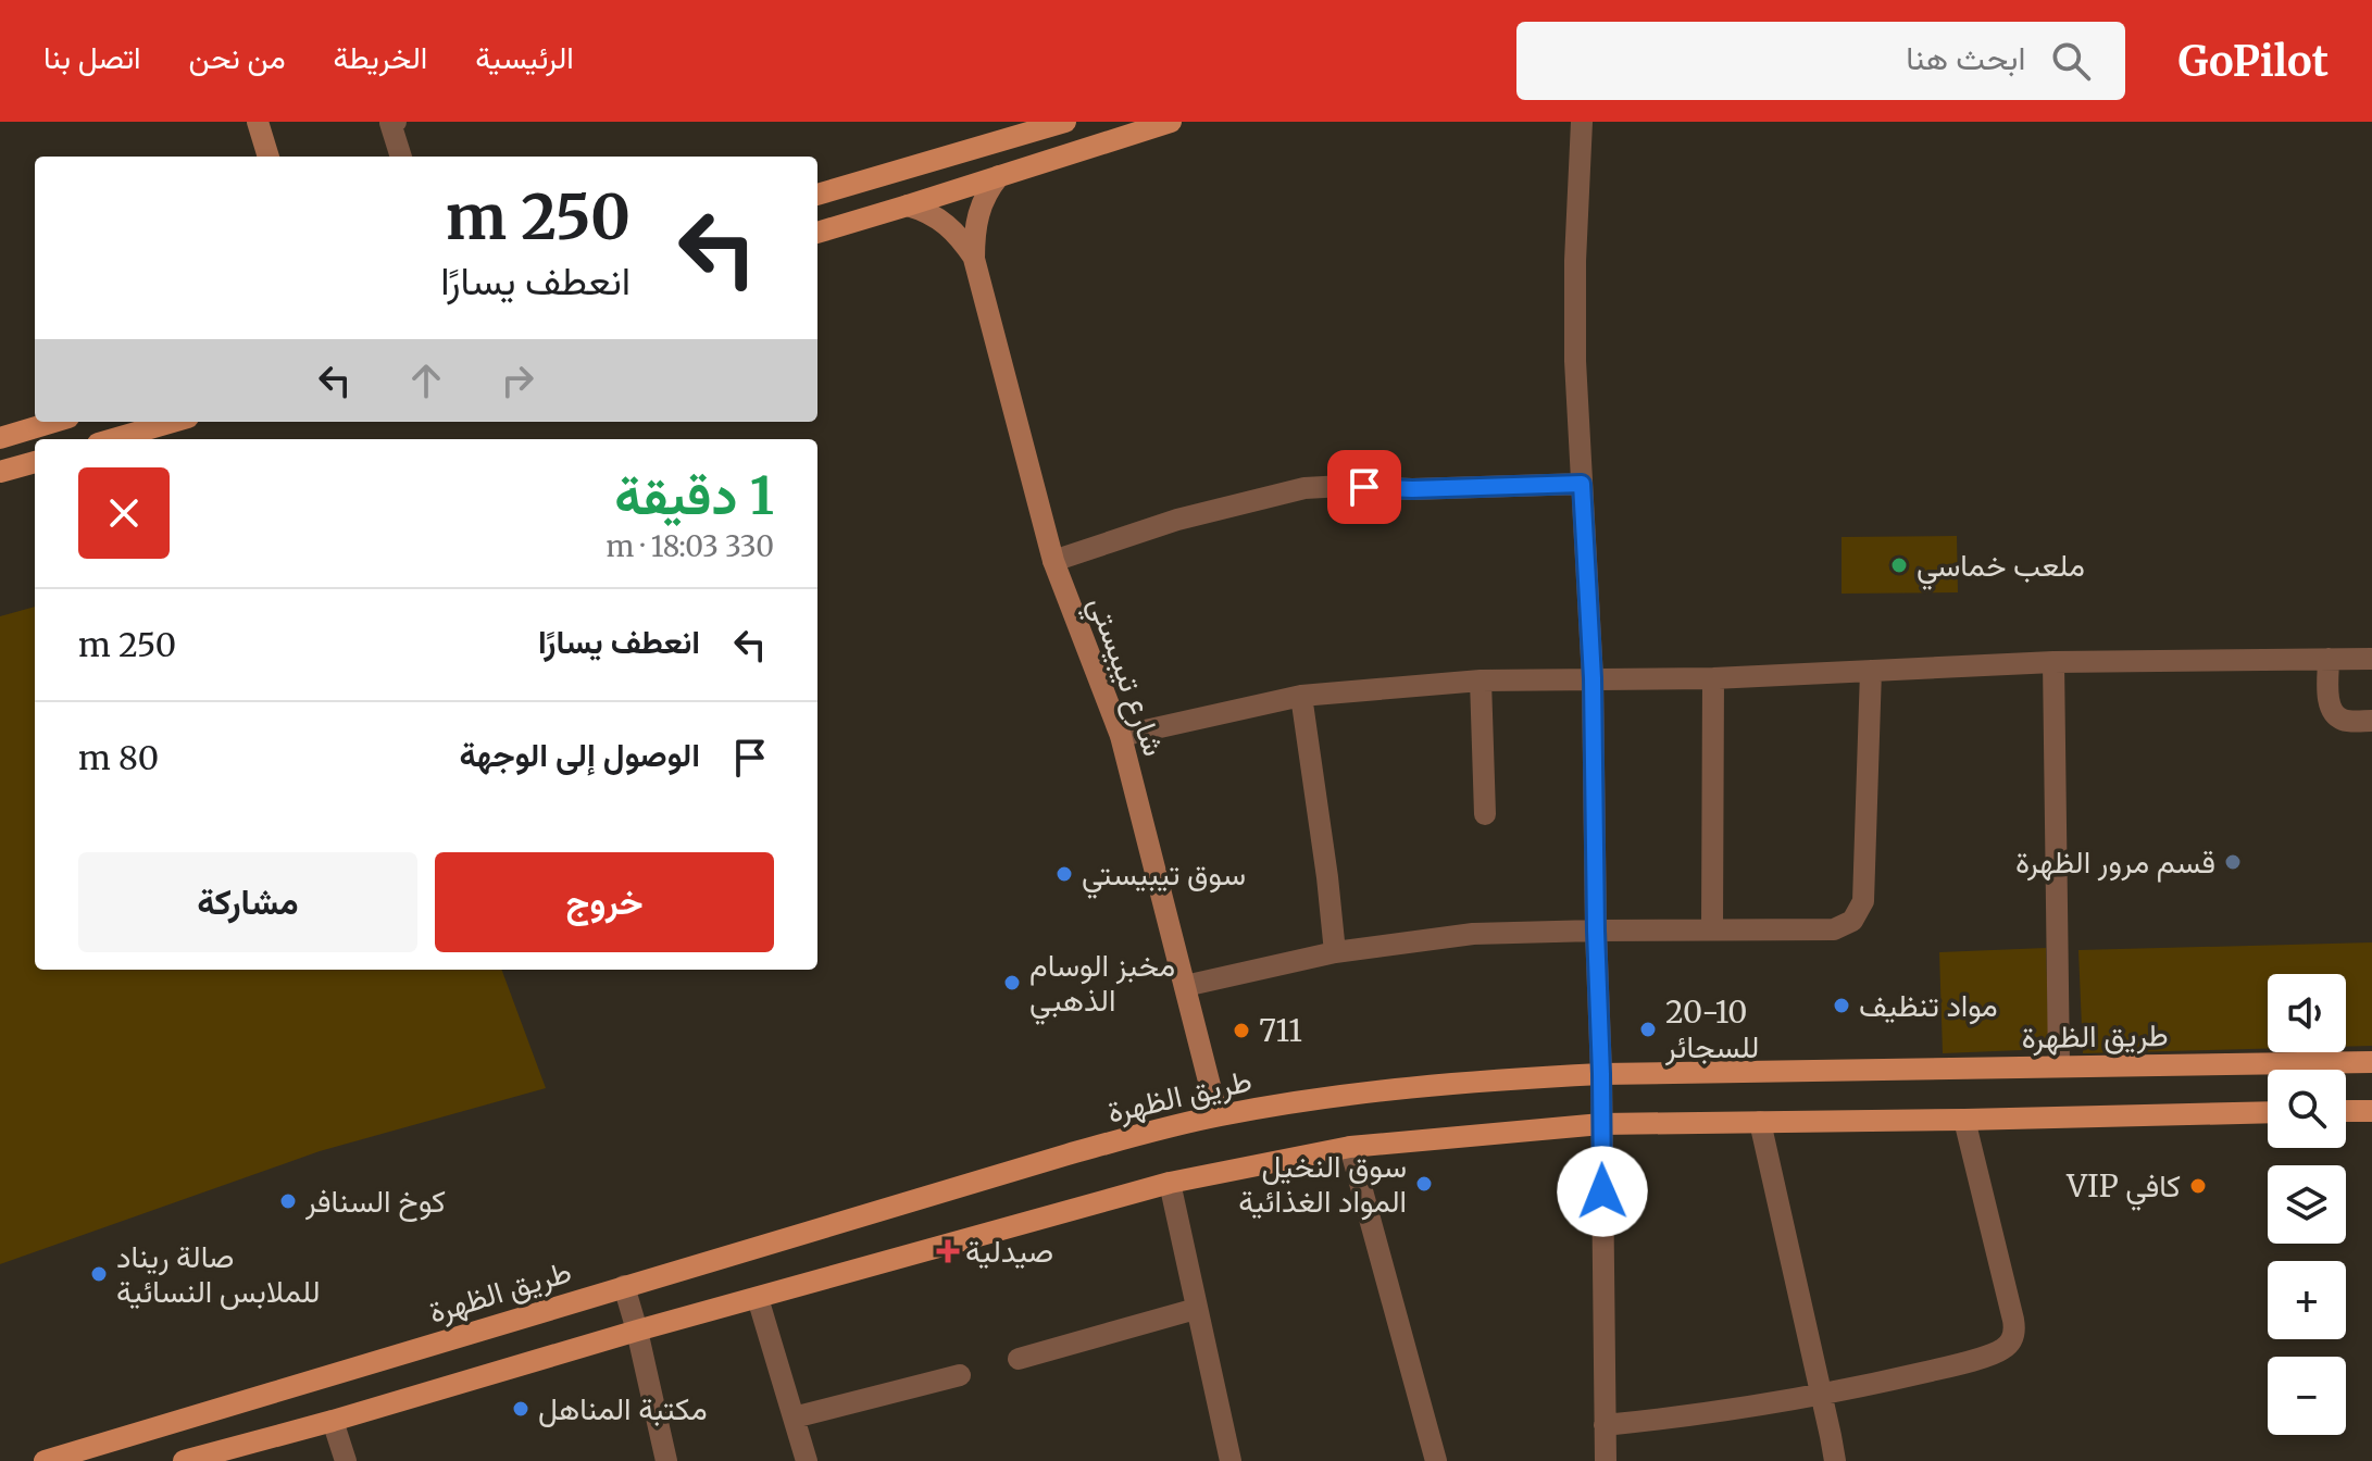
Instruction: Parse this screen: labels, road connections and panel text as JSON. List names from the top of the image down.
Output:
{
  "streets": {
    "main road": ["شارع تيبيستي", "طريق الظهرة"]
  },
  "crossings": [
    ["شارع تيبيستي", "طريق الظهرة"]
  ],
  "places": {
    "other": [
      "ملعب خماسي",
      "قسم مرور الظهرة",
      "سوق تيبيستي",
      "مخبز الوسام الذهبي",
      "مواد تنظيف",
      "20-10 للسجائر",
      "711",
      "سوق النخيل المواد الغذائية",
      "VIP كافي",
      "كوخ السنافر",
      "صالة ريناد للملابس النسائية",
      "مكتبة المناهل"
    ],
    "health": ["صيدلية"]
  },
  "page": {
    "header": "GoPilot",
    "search": "ابحث هنا",
    "nav": [
      "الرئيسية",
      "الخريطة",
      "من نحن",
      "اتصل بنا"
    ],
    "turn": ["250 m", "انعطف يسارًا"],
    "heading": ["1 دقيقة", "330 m · 18:03"],
    "list": [
      {
        "name": "انعطف يسارًا",
        "value": "250 m"
      },
      {
        "name": "الوصول إلى الوجهة",
        "value": "80 m"
      }
    ],
    "buttons": ["خروج", "مشاركة"],
    "map_buttons": ["+", "−"]
  }
}
